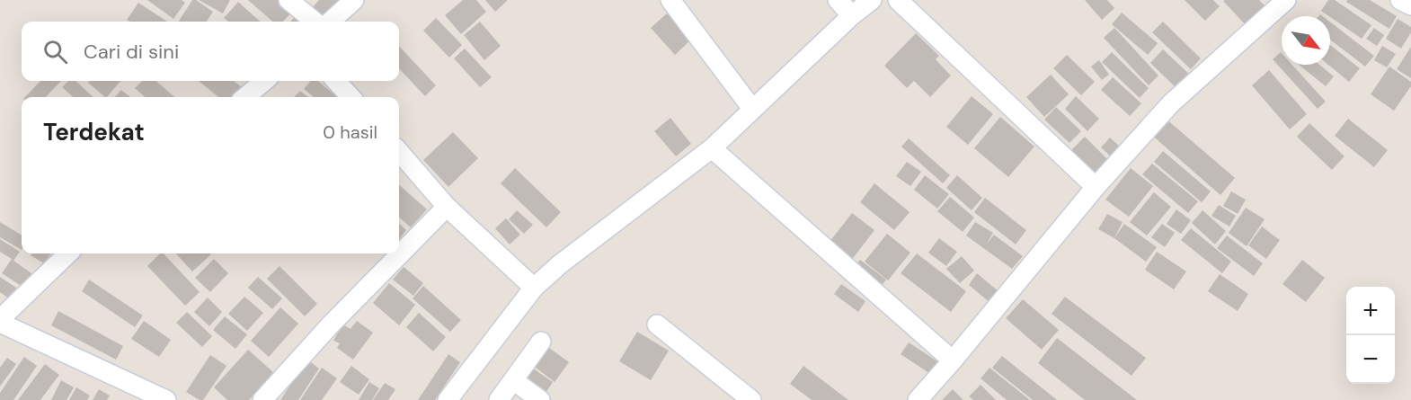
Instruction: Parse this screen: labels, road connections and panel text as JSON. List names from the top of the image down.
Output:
{
  "north": "bottom right",
  "page": {
    "search": "Cari di sini",
    "heading": ["Terdekat", "0 hasil"],
    "map_buttons": ["+", "−"]
  }
}
